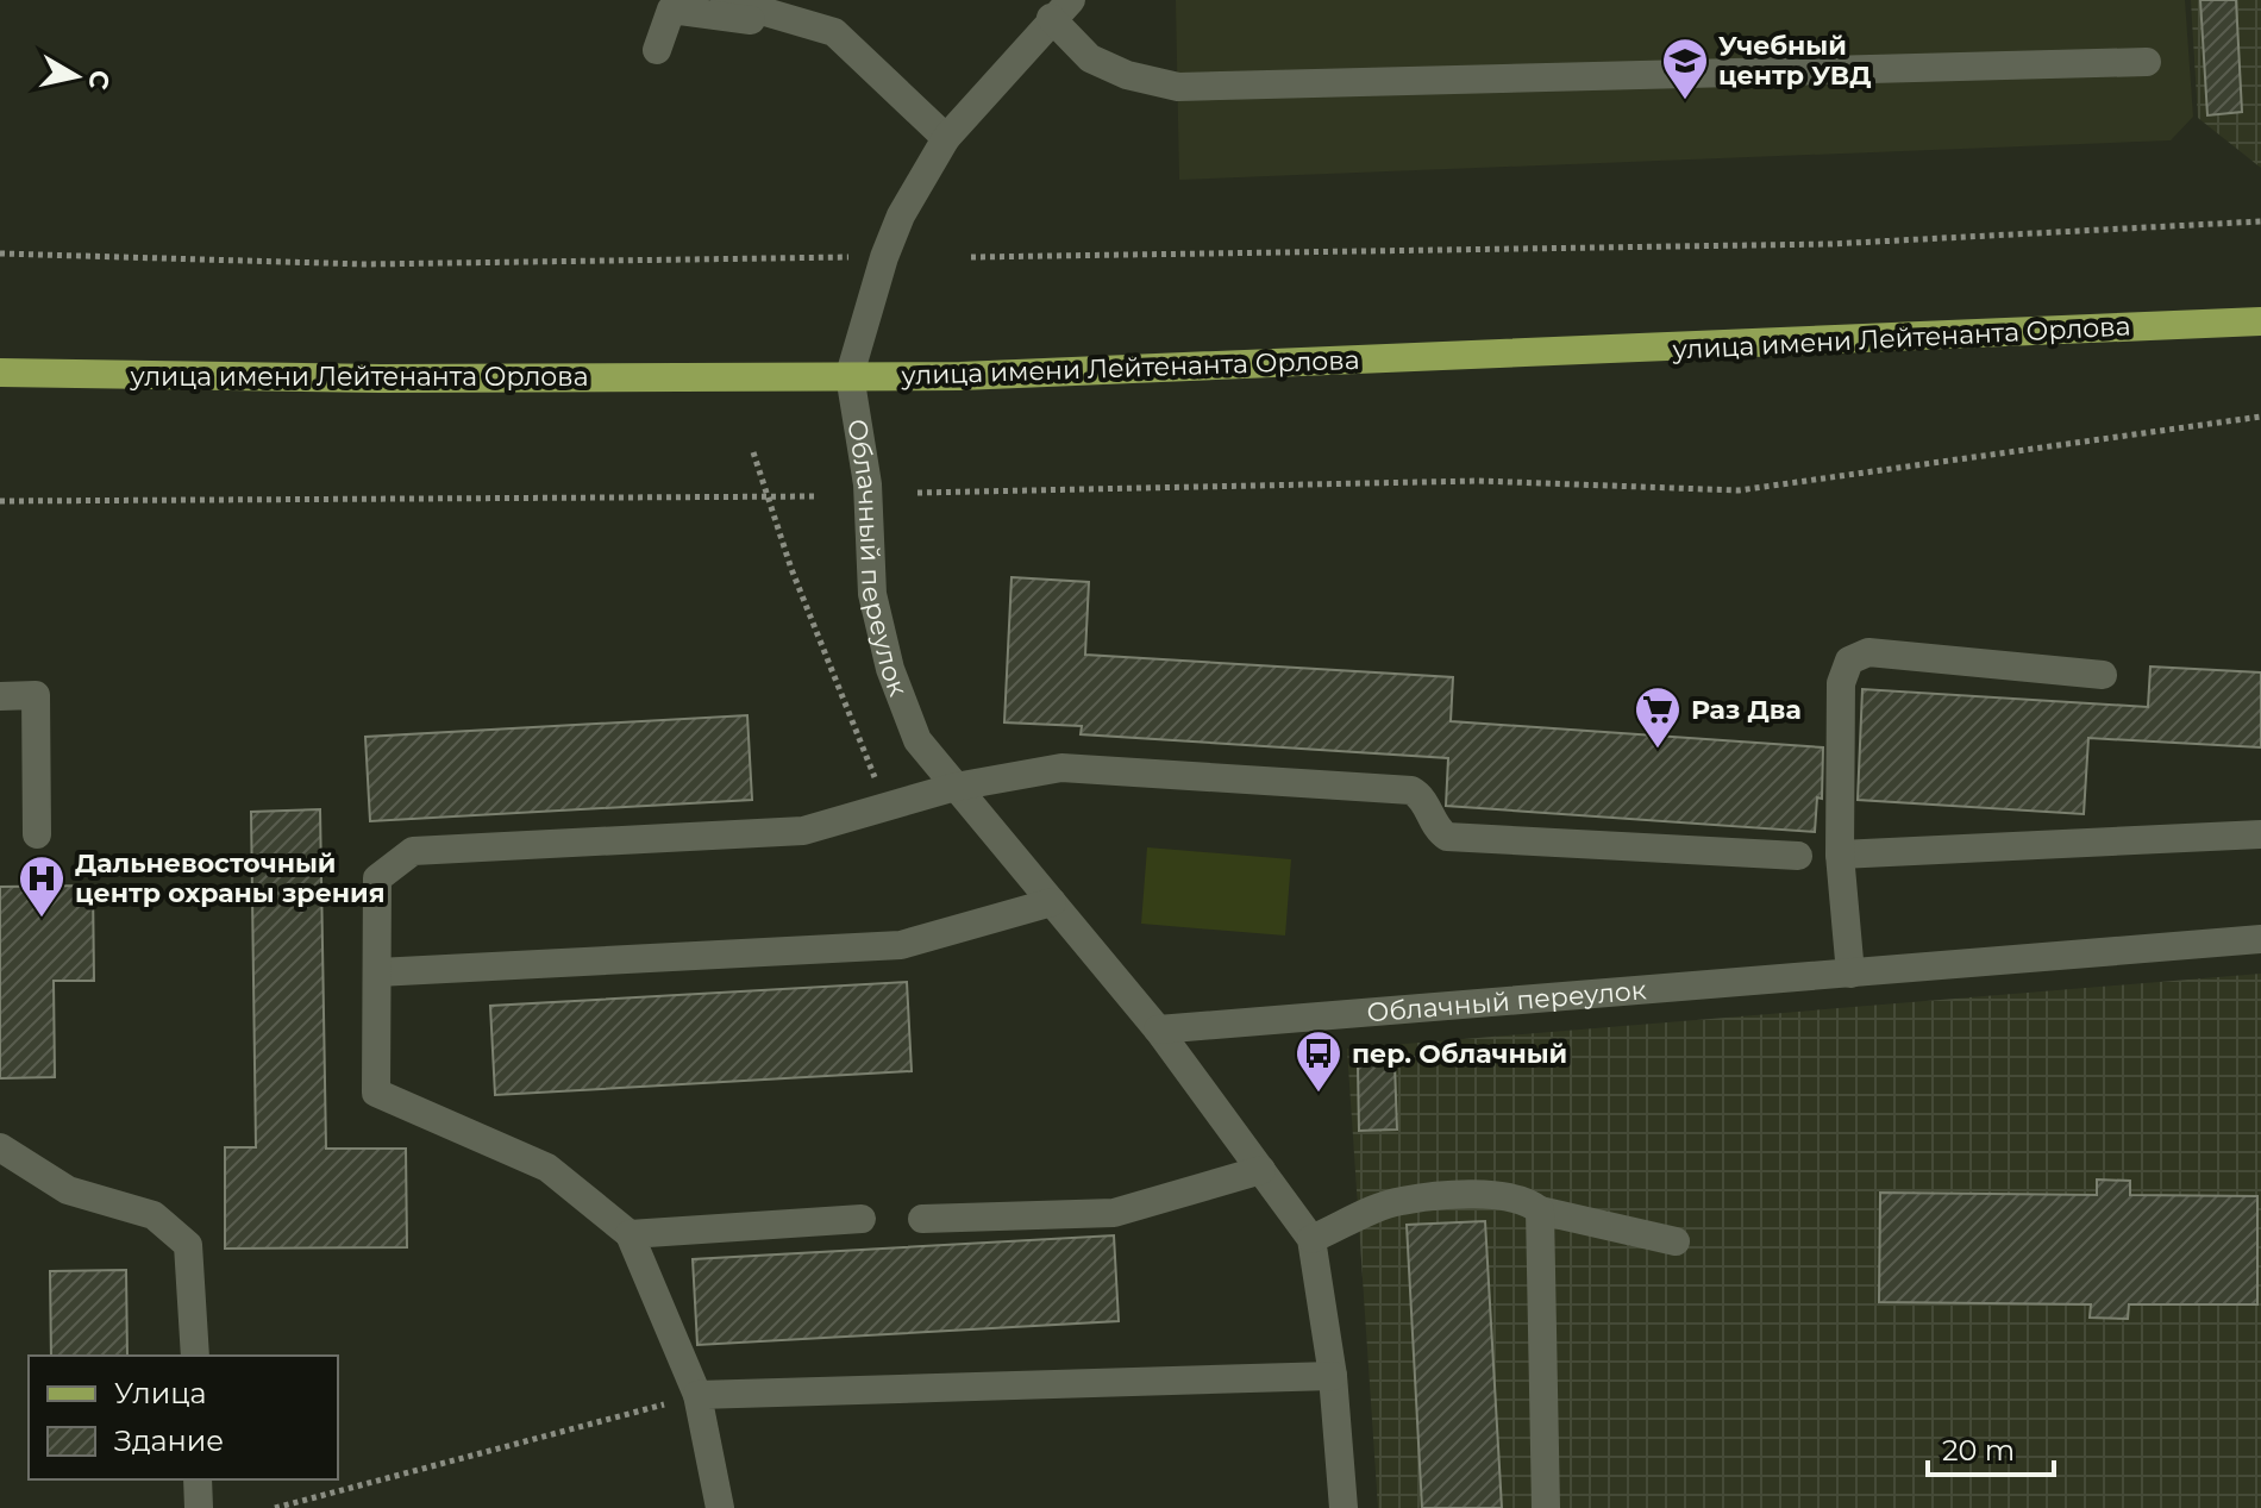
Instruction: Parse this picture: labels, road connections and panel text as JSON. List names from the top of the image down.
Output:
{
  "streets": {
    "main road": ["улица имени Лейтенанта Орлова"],
    "street": ["Облачный переулок"]
  },
  "crossings": [
    ["улица имени Лейтенанта Орлова", "Облачный переулок"]
  ],
  "places": {
    "school or university": ["Учебный центр УВД"],
    "supermarket": ["Раз Два"],
    "hospital": ["Дальневосточный центр охраны зрения"],
    "bus stop": ["пер. Облачный"]
  },
  "legend": ["Улица", "Здание"],
  "scale_bar": "20 m",
  "north": "right"
}
